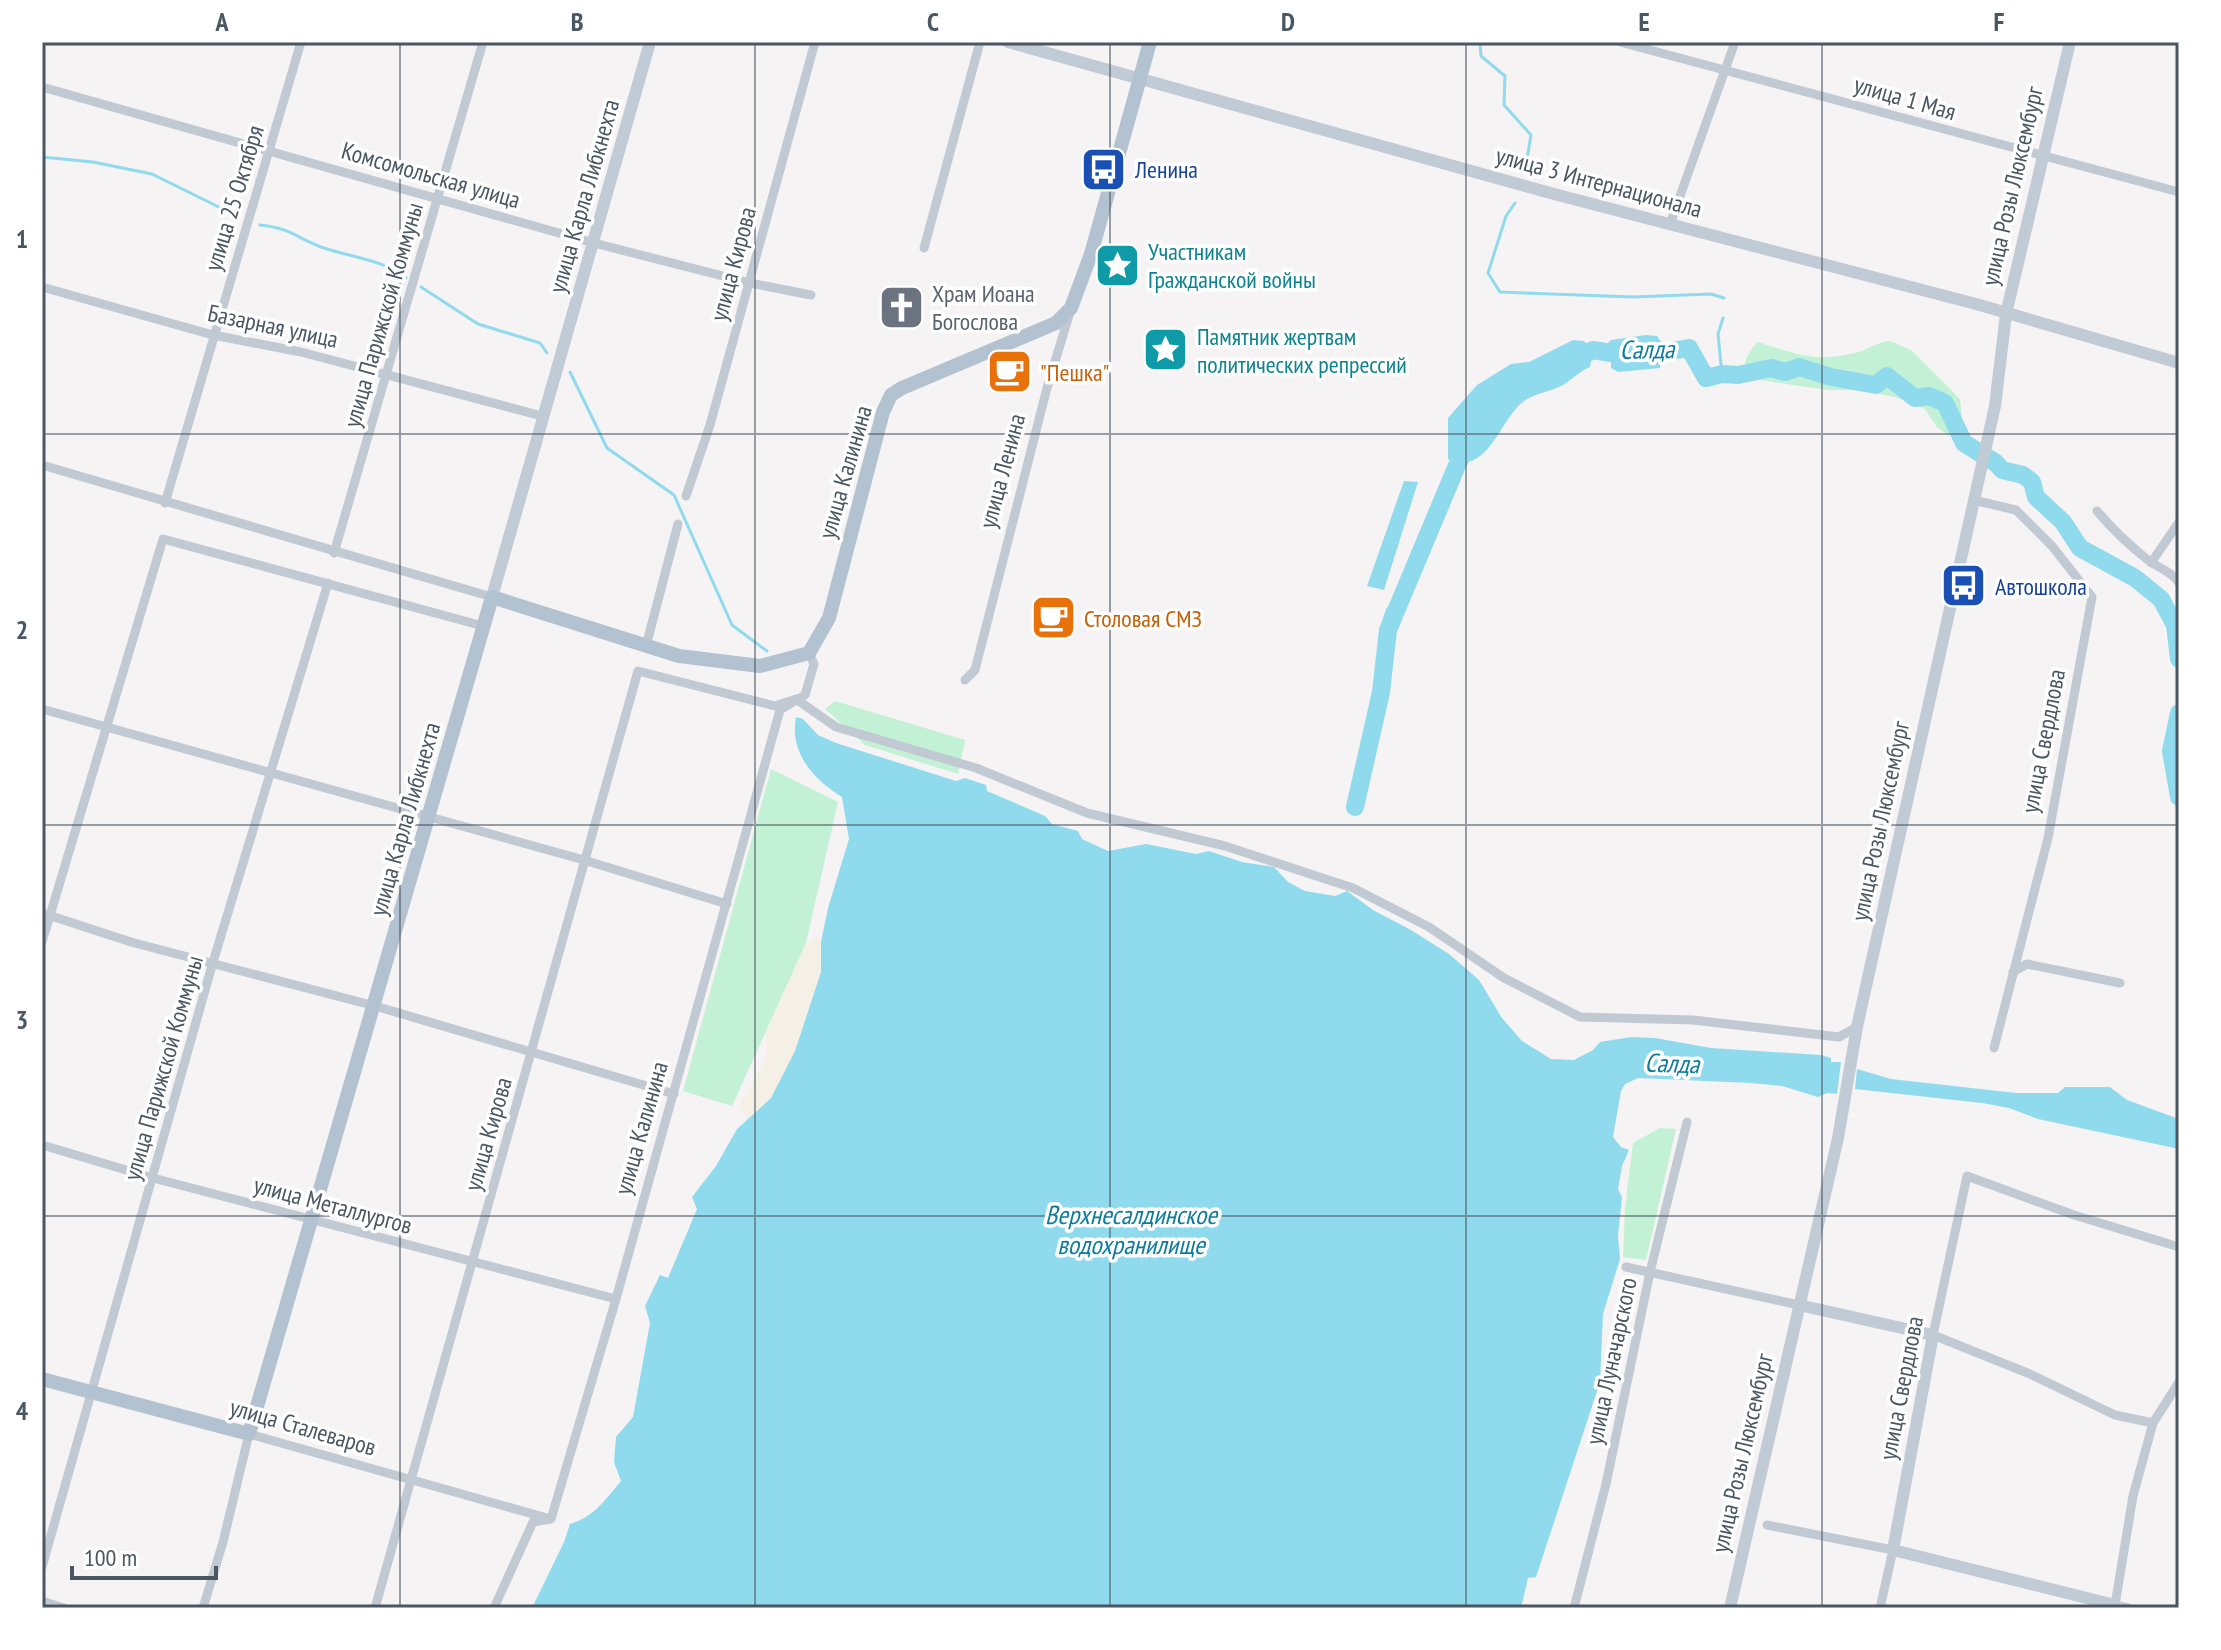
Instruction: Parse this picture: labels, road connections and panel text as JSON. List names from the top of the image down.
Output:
{
  "streets": {
    "main road": [
      "улица Карла Либкнехта",
      "улица Ленина",
      "улица Калинина",
      "улица Сталеваров"
    ],
    "street": [
      "улица 1 Мая",
      "Комсомольская улица",
      "улица 3 Интернационала",
      "улица Розы Люксембург",
      "улица 25 Октября",
      "улица Кирова",
      "улица Парижской Коммуны",
      "Базарная улица",
      "улица Свердлова",
      "улица Металлургов",
      "улица Луначарского"
    ]
  },
  "crossings": [
    ["улица 1 Мая", "улица Розы Люксембург"],
    ["Комсомольская улица", "улица Карла Либкнехта"],
    ["Комсомольская улица", "улица 25 Октября"],
    ["Комсомольская улица", "улица Кирова"],
    ["Комсомольская улица", "улица Парижской Коммуны"],
    ["улица 3 Интернационала", "улица Розы Люксембург"],
    ["улица 3 Интернационала", "улица Ленина"],
    ["улица Розы Люксембург", "улица Свердлова"],
    ["улица Карла Либкнехта", "Базарная улица"],
    ["улица Карла Либкнехта", "улица Металлургов"],
    ["улица Карла Либкнехта", "улица Сталеваров"],
    ["улица 25 Октября", "Базарная улица"],
    ["улица Кирова", "улица Калинина"],
    ["улица Кирова", "улица Металлургов"],
    ["улица Кирова", "улица Сталеваров"],
    ["улица Парижской Коммуны", "Базарная улица"],
    ["улица Парижской Коммуны", "улица Металлургов"],
    ["улица Парижской Коммуны", "улица Сталеваров"],
    ["улица Ленина", "улица Калинина"],
    ["улица Калинина", "улица Металлургов"],
    ["улица Калинина", "улица Сталеваров"]
  ],
  "water": ["Салда", "Верхнесалдинское водохранилище"],
  "places": {
    "bus stop": ["Ленина", "Автошкола"],
    "place": ["Участникам Гражданской войны", "Памятник жертвам политических репрессий"],
    "church": ["Храм Иоана Богослова"],
    "cafe": ["\"Пешка\"", "Столовая СМЗ"]
  },
  "scale_bar": "100 m",
  "grid": {
    "columns": [
      "A",
      "B",
      "C",
      "D",
      "E",
      "F"
    ],
    "rows": [
      "1",
      "2",
      "3",
      "4"
    ]
  }
}
